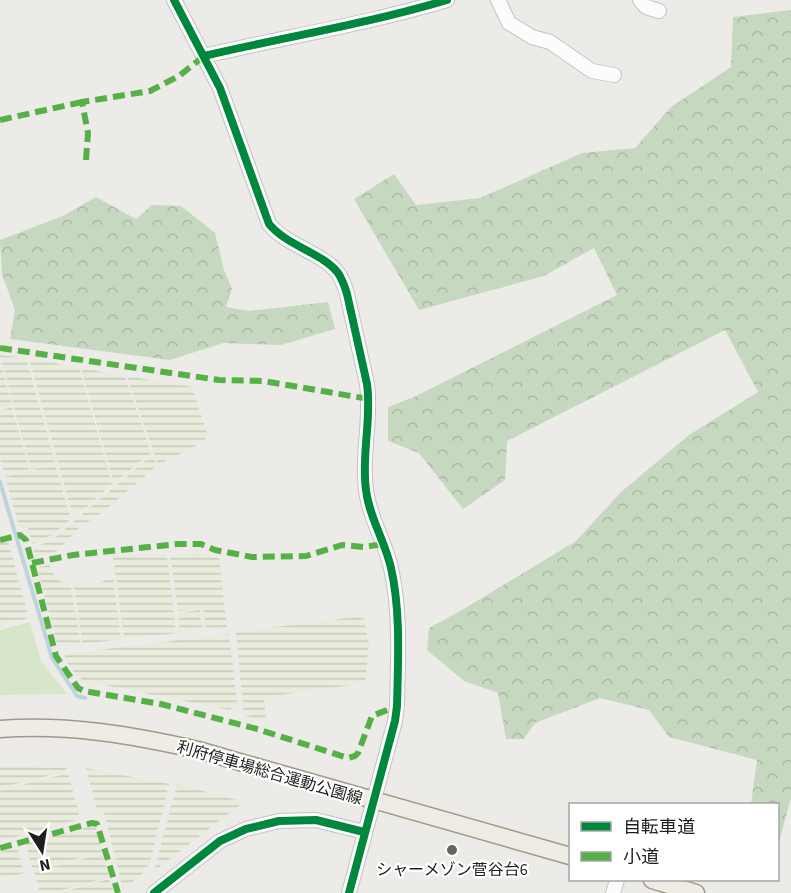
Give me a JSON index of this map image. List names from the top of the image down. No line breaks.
{"streets":{"main road":["利府停車場総合運動公園線"]},"places":["シャーメゾン菅谷台6"],"legend":["自転車道","小道"],"north":"bottom"}
